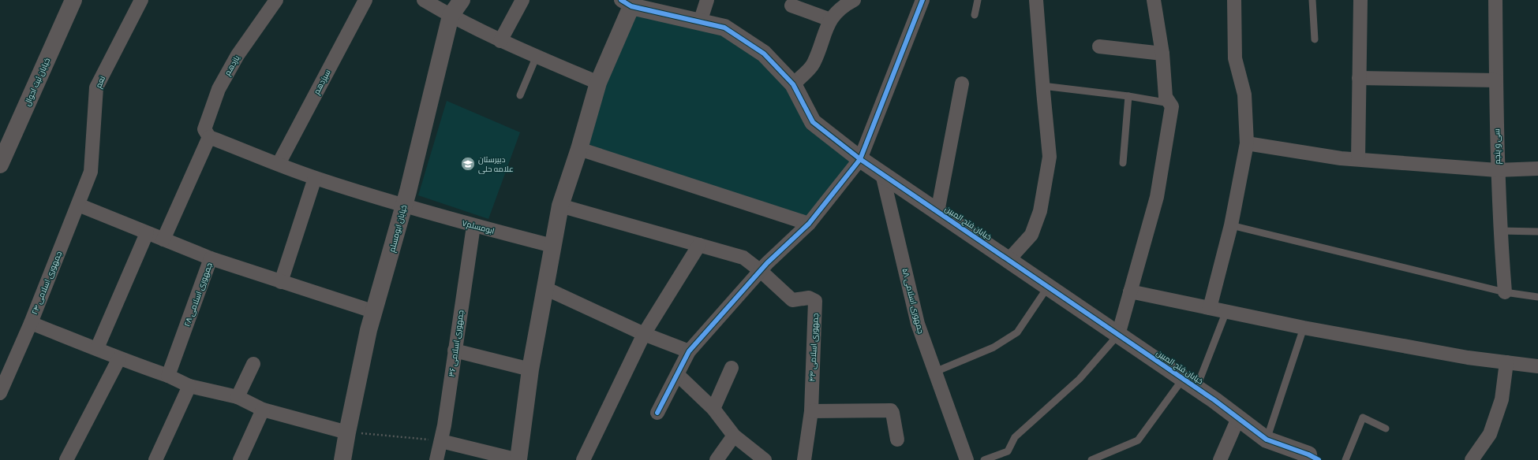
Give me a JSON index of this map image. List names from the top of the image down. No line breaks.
{"streets":{"street":["یازدهم","خیابان ثبت احوال","نعم","سیزدهم","سی و پنجم","خیابان فتح المبین","ابومسلم۷","خیابان ابومسلم","جمهوری اسلامی ۲۴","جمهوری اسلامی ۲۸","جمهوری اسلامی ۵۸","جمهوری اسلامی ۳۶","جمهوری اسلامی ۴۴"]},"crossings":[["یازدهم","ابومسلم۷"],["نعم","جمهوری اسلامی ۲۴"],["سیزدهم","ابومسلم۷"],["خیابان فتح المبین","جمهوری اسلامی ۵۸"],["ابومسلم۷","خیابان ابومسلم"],["ابومسلم۷","جمهوری اسلامی ۳۶"],["خیابان ابومسلم","جمهوری اسلامی ۲۸"]],"places":{"school or university":["دبیرستان علامه حلی"]}}
